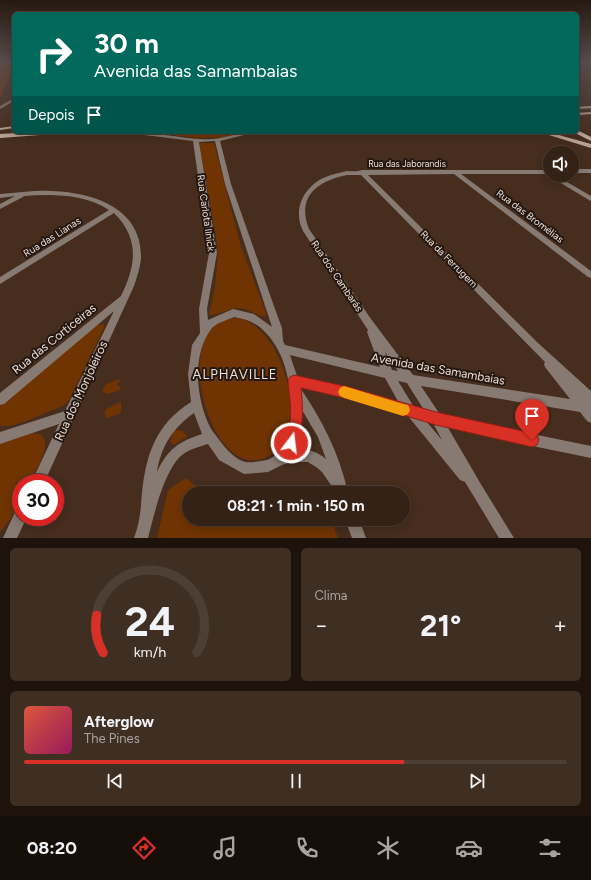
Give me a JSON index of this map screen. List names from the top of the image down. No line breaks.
{"streets":{"street":["Rua das Jaborandis","Rua Carlota Ilnick","Rua das Bromélias","Rua das Lianas","Rua da Ferrugem","Rua dos Cambarás","Rua das Corticeiras","Avenida das Samambaias","Rua dos Monjoleiros"]},"crossings":[["Rua das Jaborandis","Rua das Bromélias"],["Rua das Jaborandis","Rua da Ferrugem"],["Rua das Jaborandis","Rua dos Cambarás"],["Rua Carlota Ilnick","Avenida das Samambaias"],["Rua das Lianas","Rua dos Monjoleiros"],["Rua da Ferrugem","Avenida das Samambaias"],["Rua dos Cambarás","Avenida das Samambaias"],["Rua das Corticeiras","Rua dos Monjoleiros"]],"districts":["ALPHAVILLE"],"page":{"turn":["30 m","Avenida das Samambaias"],"then":"Depois","limit":"30","trip":"08:21 · 1 min · 150 m","tile":"Clima","heat":["−","21°","+"],"song":["Afterglow","The Pines"],"tabs":"08:20","gauge":["24","km/h"]}}
